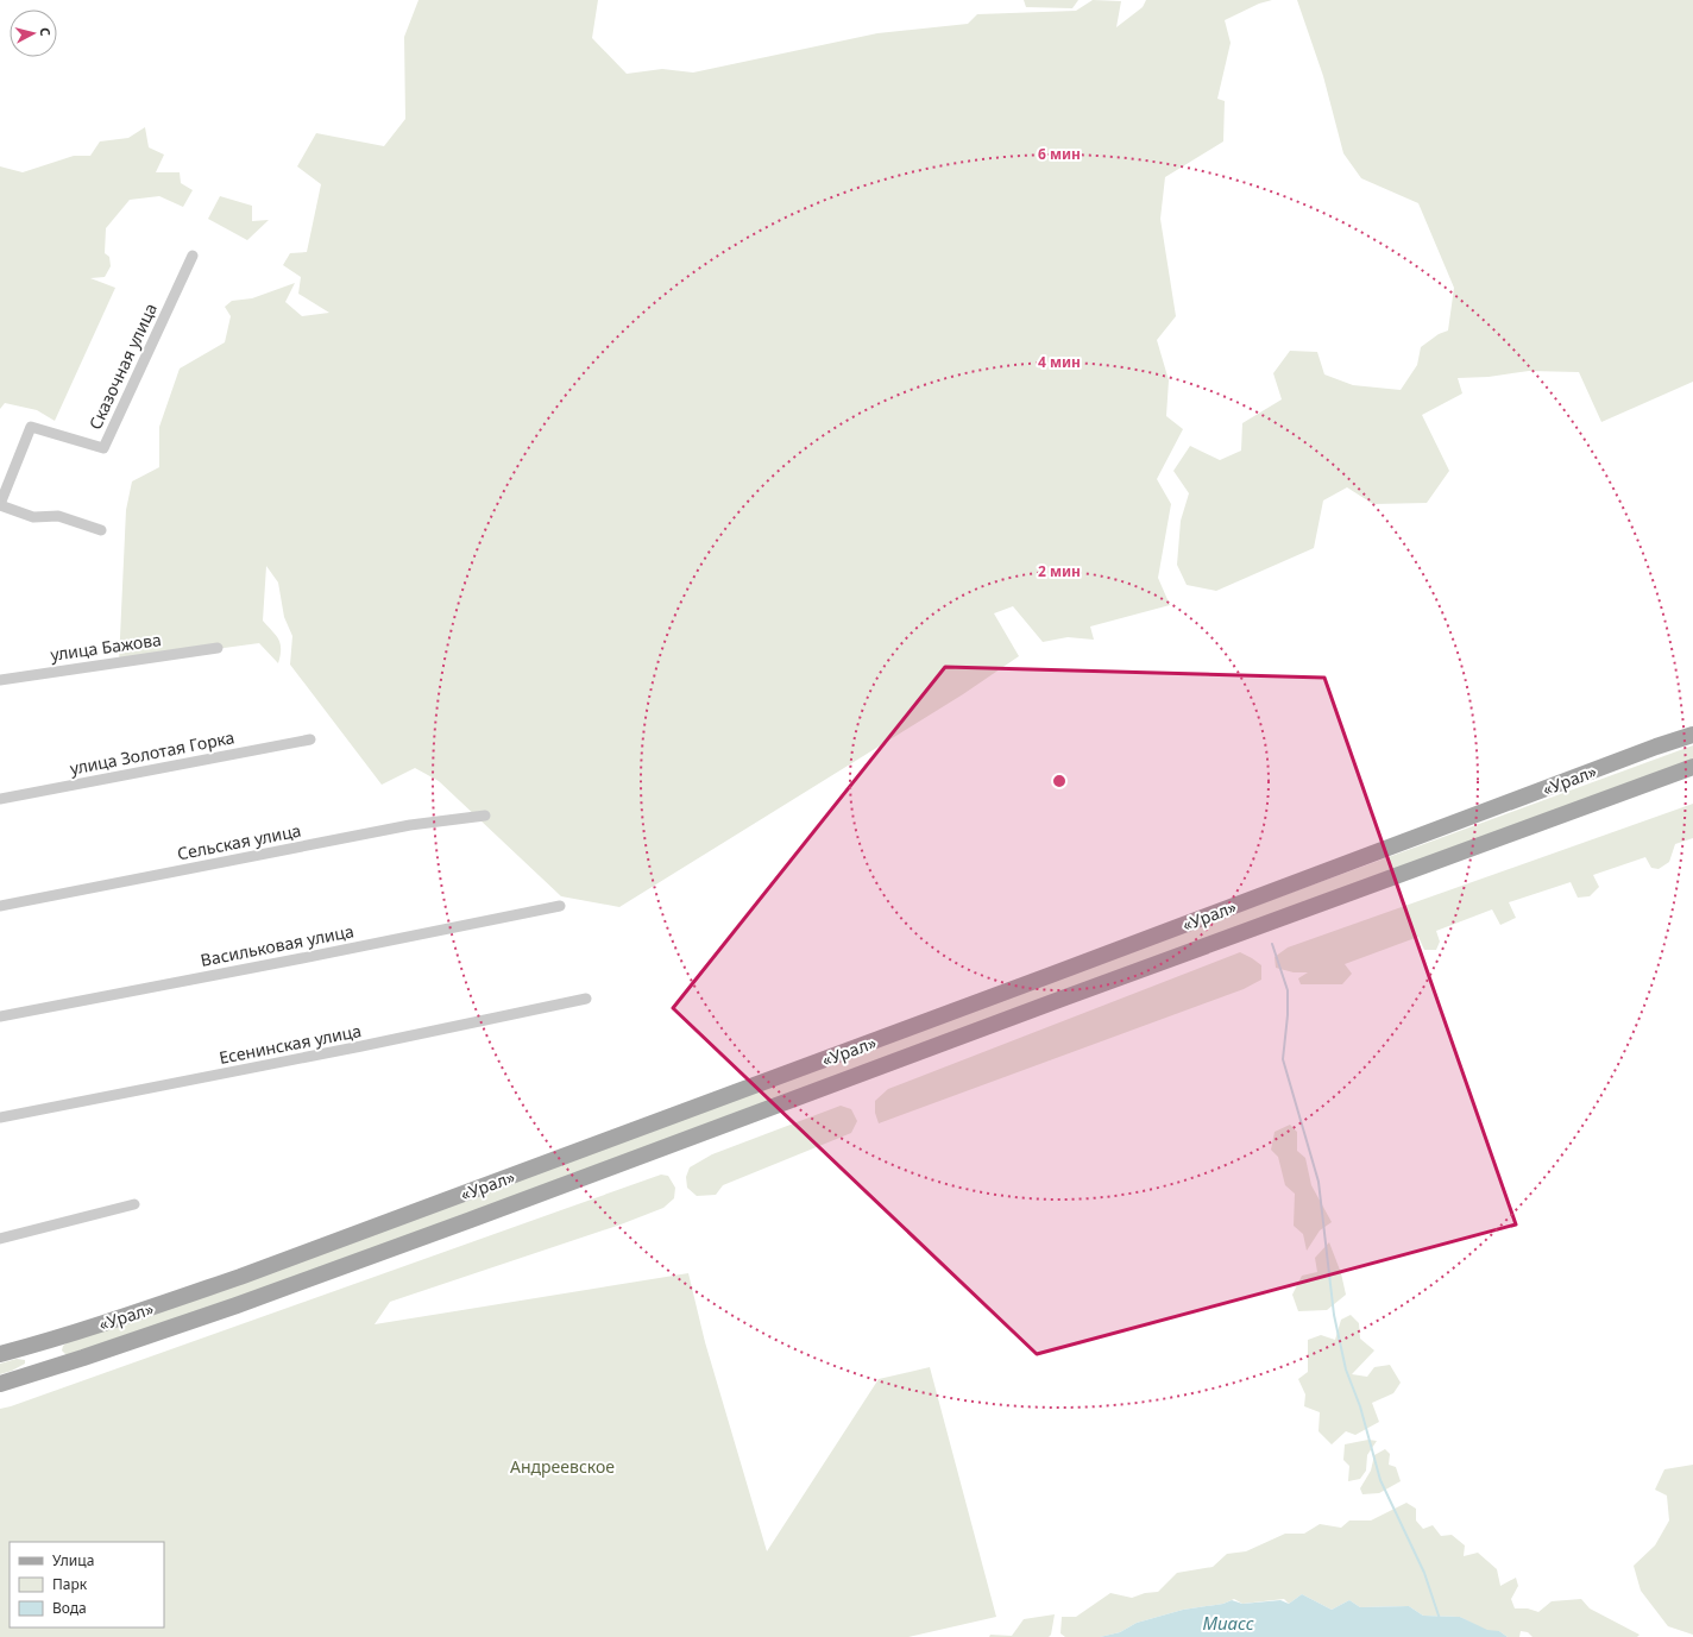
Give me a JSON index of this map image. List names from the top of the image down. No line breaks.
{"streets":{"main road":["«Урал»"],"street":["Сказочная улица","улица Бажова","улица Золотая Горка","Сельская улица","Васильковая улица","Есенинская улица"]},"water":["Миасс"],"parks":["Андреевское"],"legend":["Улица","Парк","Вода"],"north":"right","rings":["6 мин","4 мин","2 мин"]}
